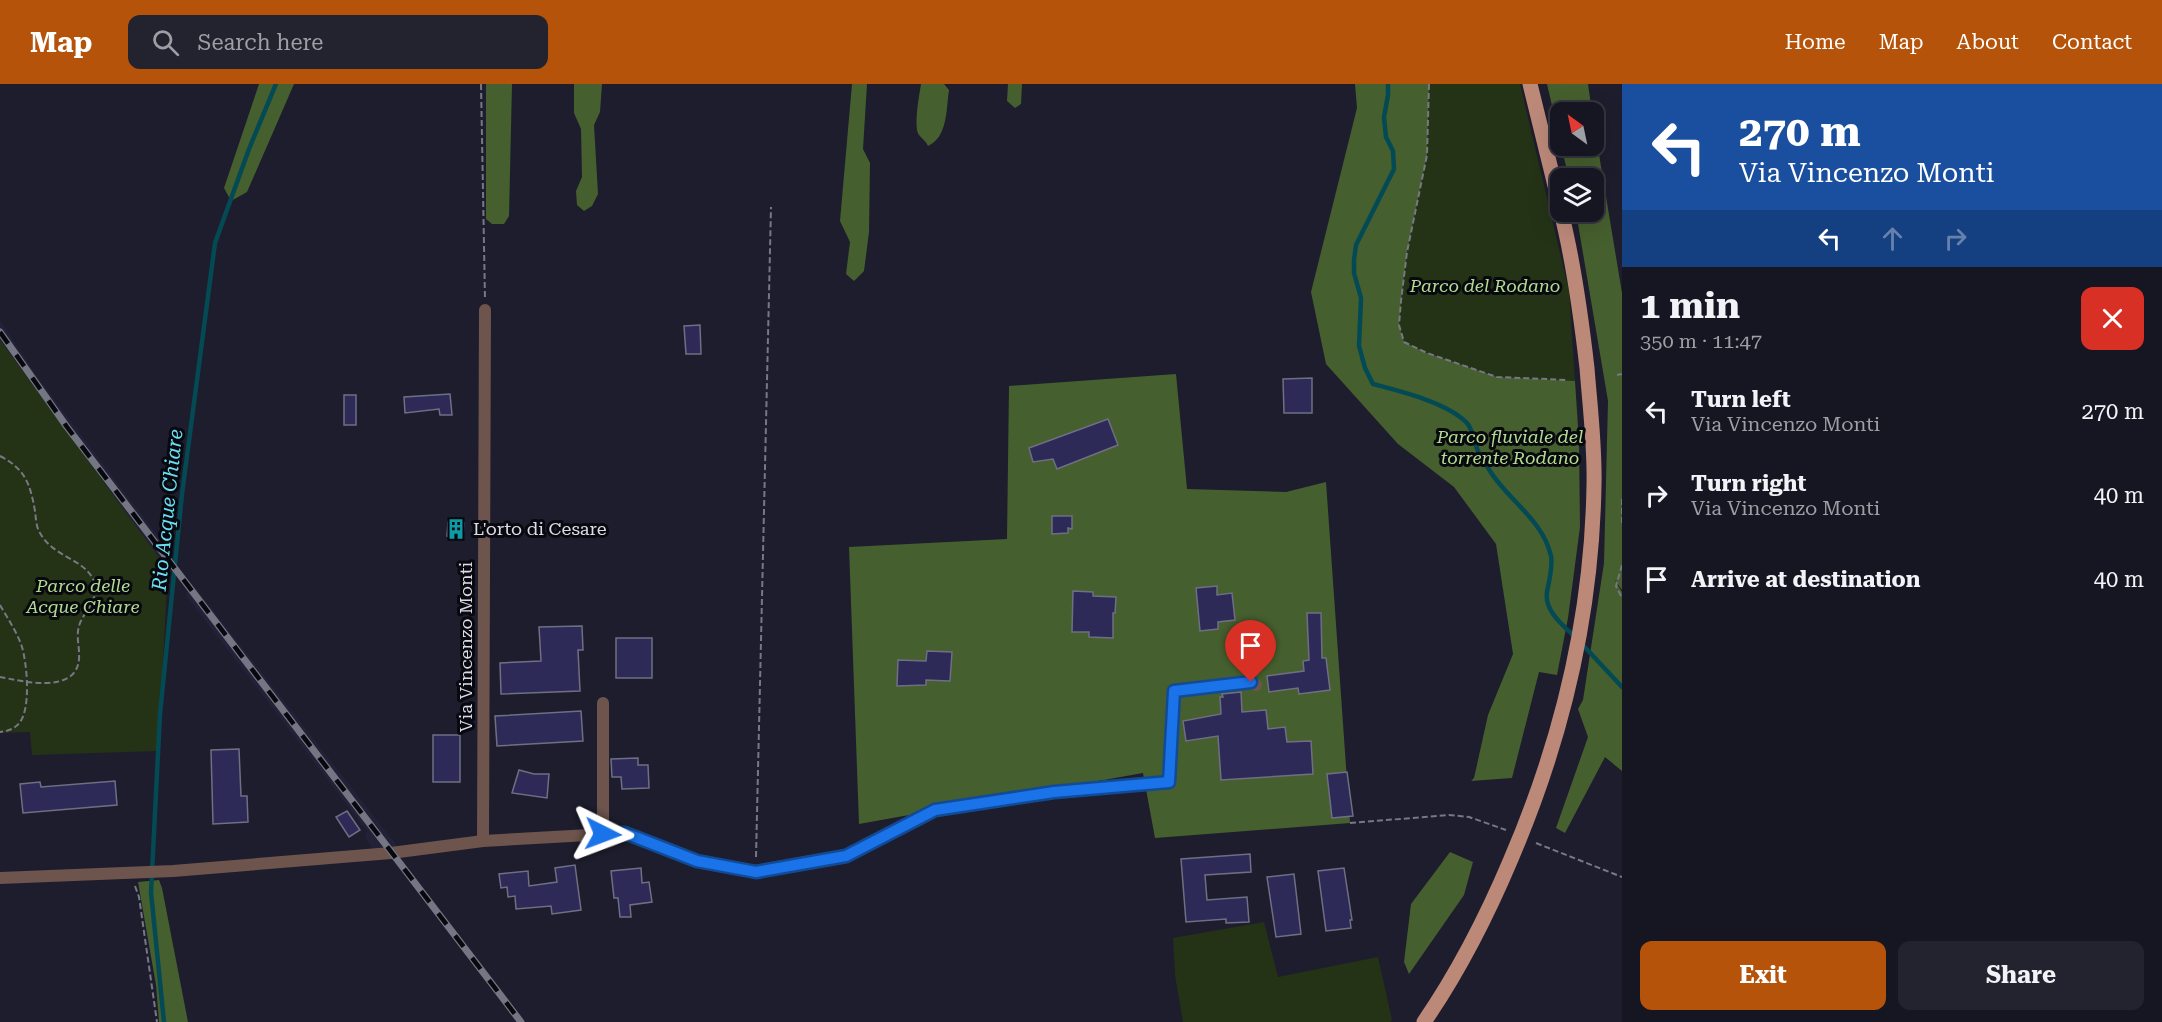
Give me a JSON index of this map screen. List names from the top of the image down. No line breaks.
{"streets":{"street":["Via Vincenzo Monti"]},"water":["Rio Acque Chiare"],"parks":["Parco del Rodano","Parco fluviale del torrente Rodano","Parco delle Acque Chiare"],"places":{"building":["L'orto di Cesare"]},"north":"top left","page":{"header":"Map","search":"Search here","nav":["Home","Map","About","Contact"],"turn":["270 m","Via Vincenzo Monti"],"heading":["1 min","350 m · 11:47"],"list":[{"name":"Turn left","note":"Via Vincenzo Monti","value":"270 m"},{"name":"Turn right","note":"Via Vincenzo Monti","value":"40 m"},{"name":"Arrive at destination","value":"40 m"}],"buttons":["Exit","Share"]}}
